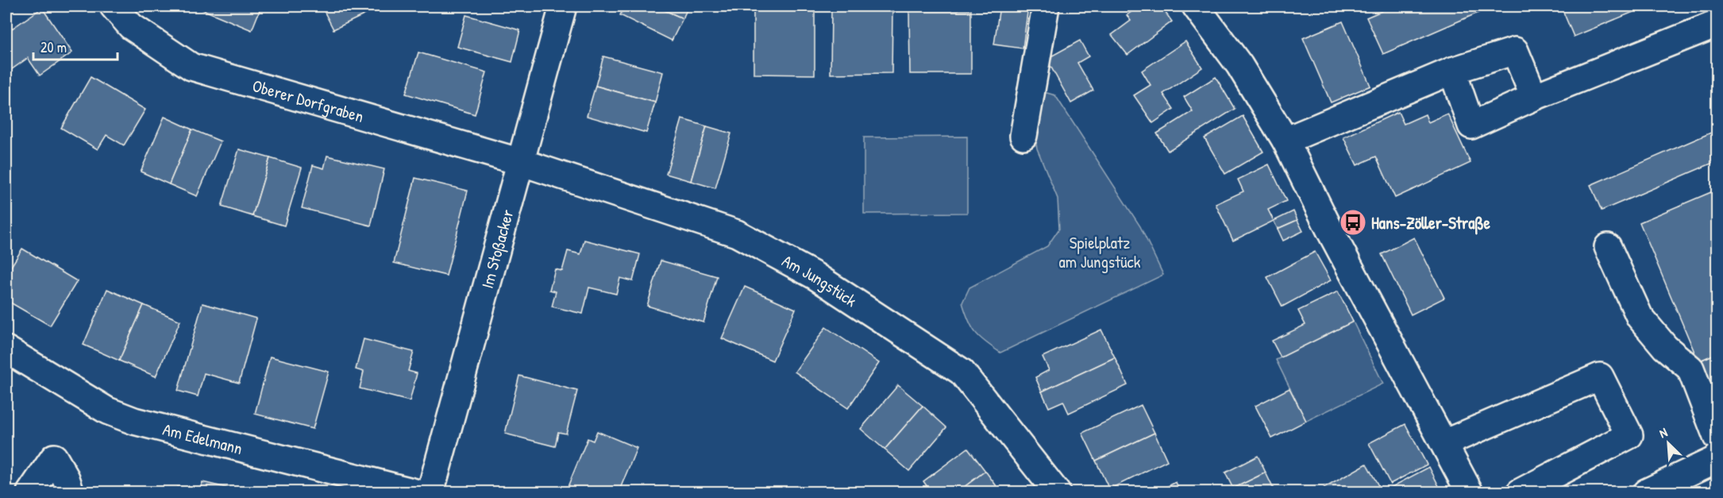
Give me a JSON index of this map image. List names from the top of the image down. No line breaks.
{"streets":{"street":["Oberer Dorfgraben","Im Stoßacker","Am Jungstück","Am Edelmann"]},"crossings":[["Oberer Dorfgraben","Im Stoßacker"],["Oberer Dorfgraben","Am Jungstück"],["Im Stoßacker","Am Jungstück"]],"parks":["Spielplatz am Jungstück"],"places":{"bus stop":["Hans-Zöller-Straße"]},"scale_bar":"20 m","north":"top left"}
